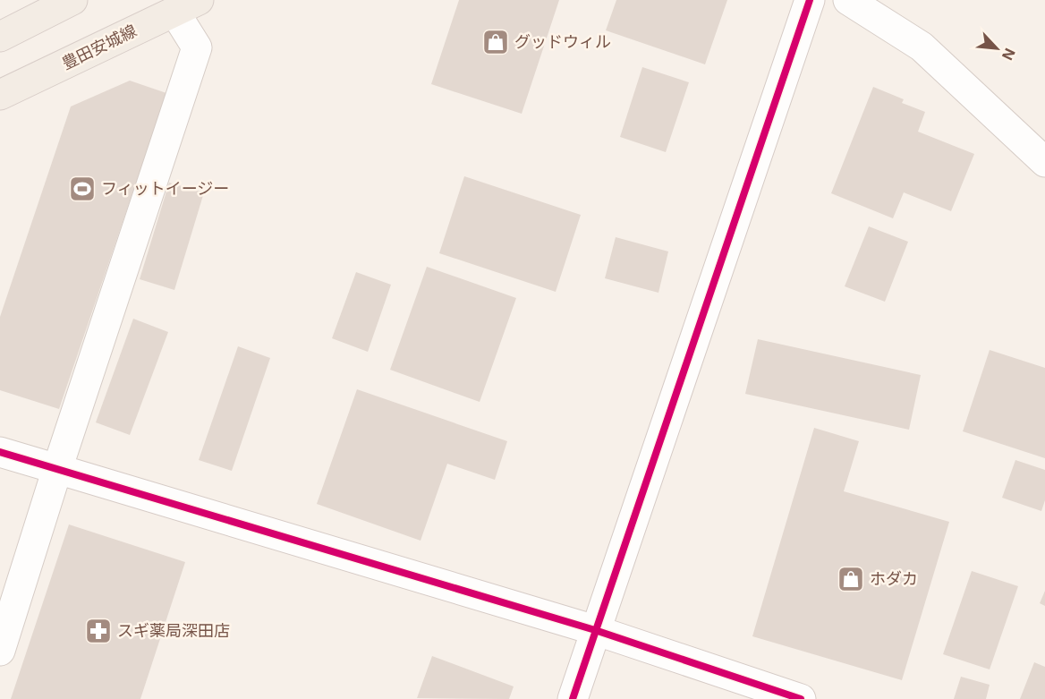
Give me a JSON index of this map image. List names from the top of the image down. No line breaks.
{"streets":{"main road":["豊田安城線"]},"places":{"shop":["グッドウィル","ホダカ"],"sports":["フィットイージー"],"pharmacy":["スギ薬局深田店"]},"north":"bottom right"}
